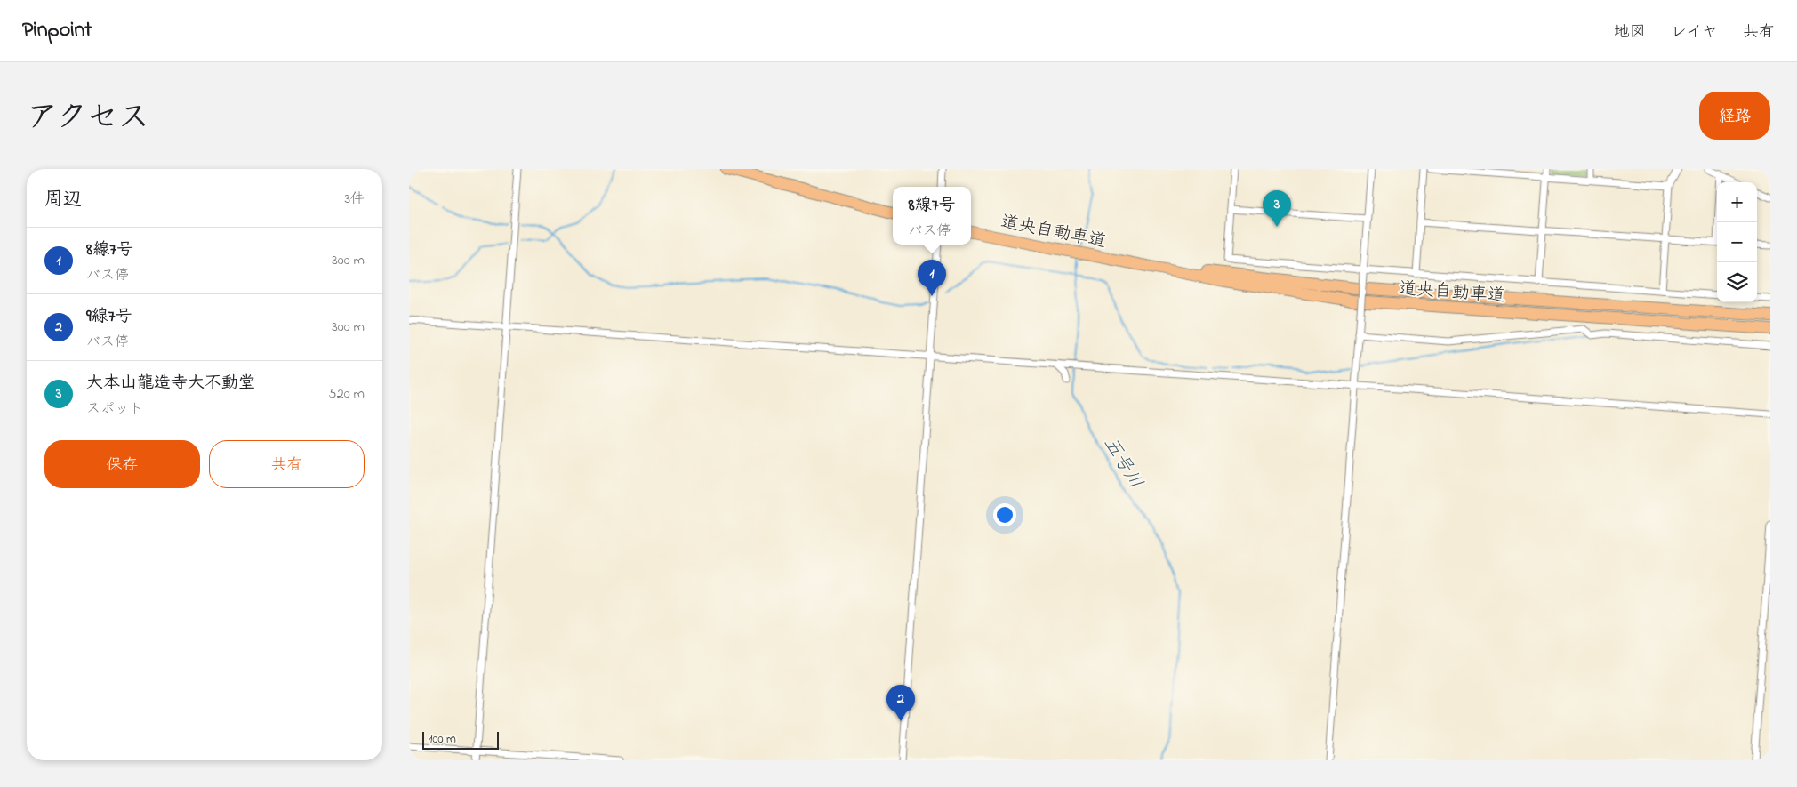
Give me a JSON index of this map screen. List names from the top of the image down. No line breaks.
{"streets":{"highway":["道央自動車道"]},"water":["五号川"],"scale_bar":"100 m","page":{"header":"Pinpoint","nav":["地図","レイヤ","共有"],"title":"アクセス","buttons":["経路",["保存","共有"]],"heading":["周辺","3件"],"map_buttons":["+","−"],"popup":["8線7号","バス停"],"pins":["3","1","2"],"list":[{"mark":"1","name":"8線7号","note":"バス停","value":"300 m"},{"mark":"2","name":"9線7号","note":"バス停","value":"300 m"},{"mark":"3","name":"大本山龍造寺大不動堂","note":"スポット","value":"520 m"}],"scale":"100 m"}}
